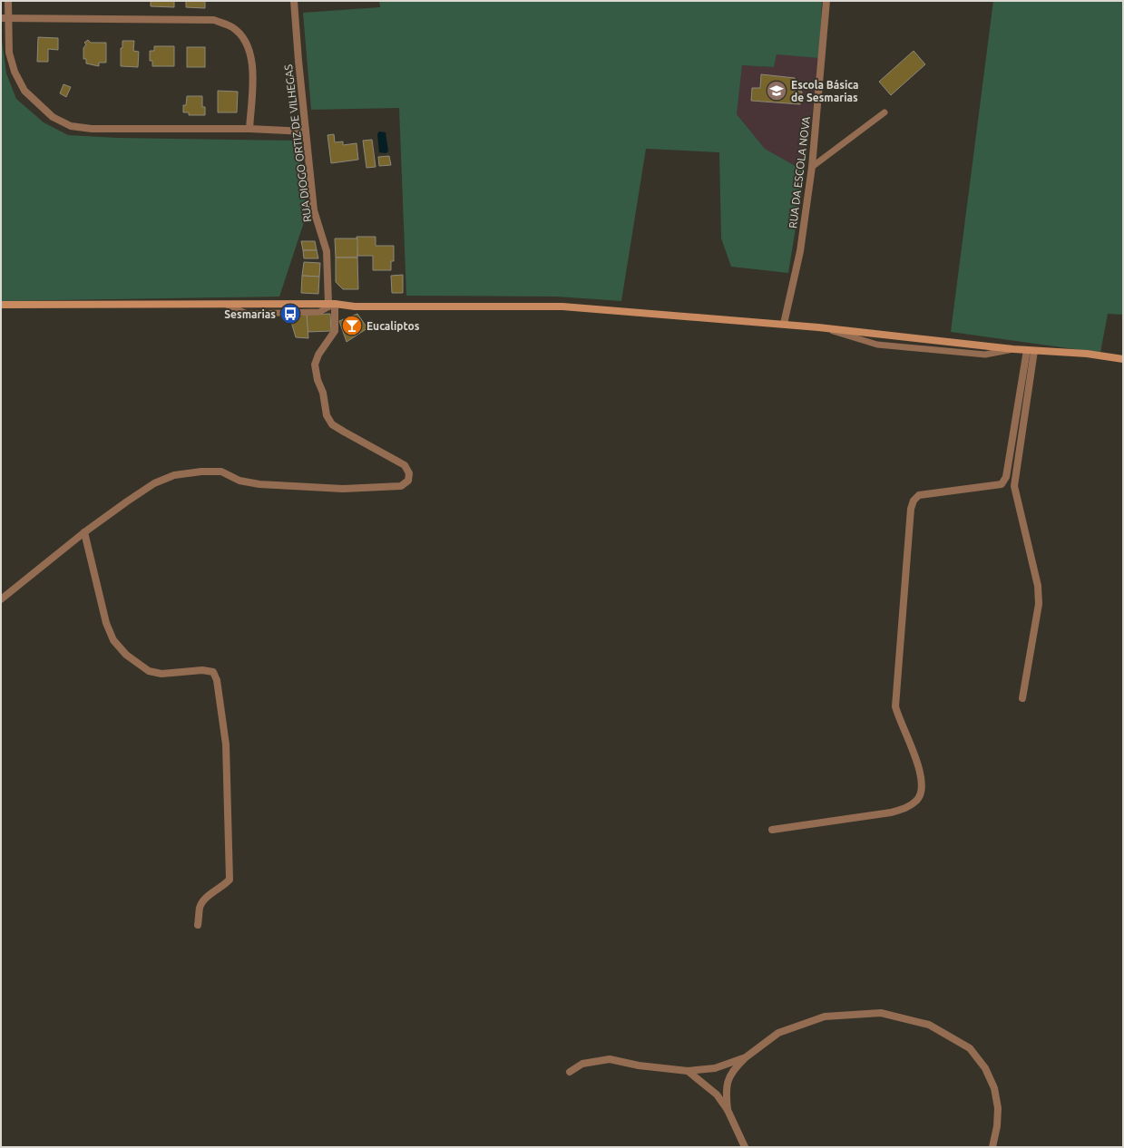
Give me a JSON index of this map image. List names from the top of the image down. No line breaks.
{"streets":{"street":["RUA DIOGO ORTIZ DE VILHEGAS","RUA DA ESCOLA NOVA"]},"places":{"school or university":["Escola Básica de Sesmarias"],"bus stop":["Sesmarias"],"bar":["Eucaliptos"]}}
